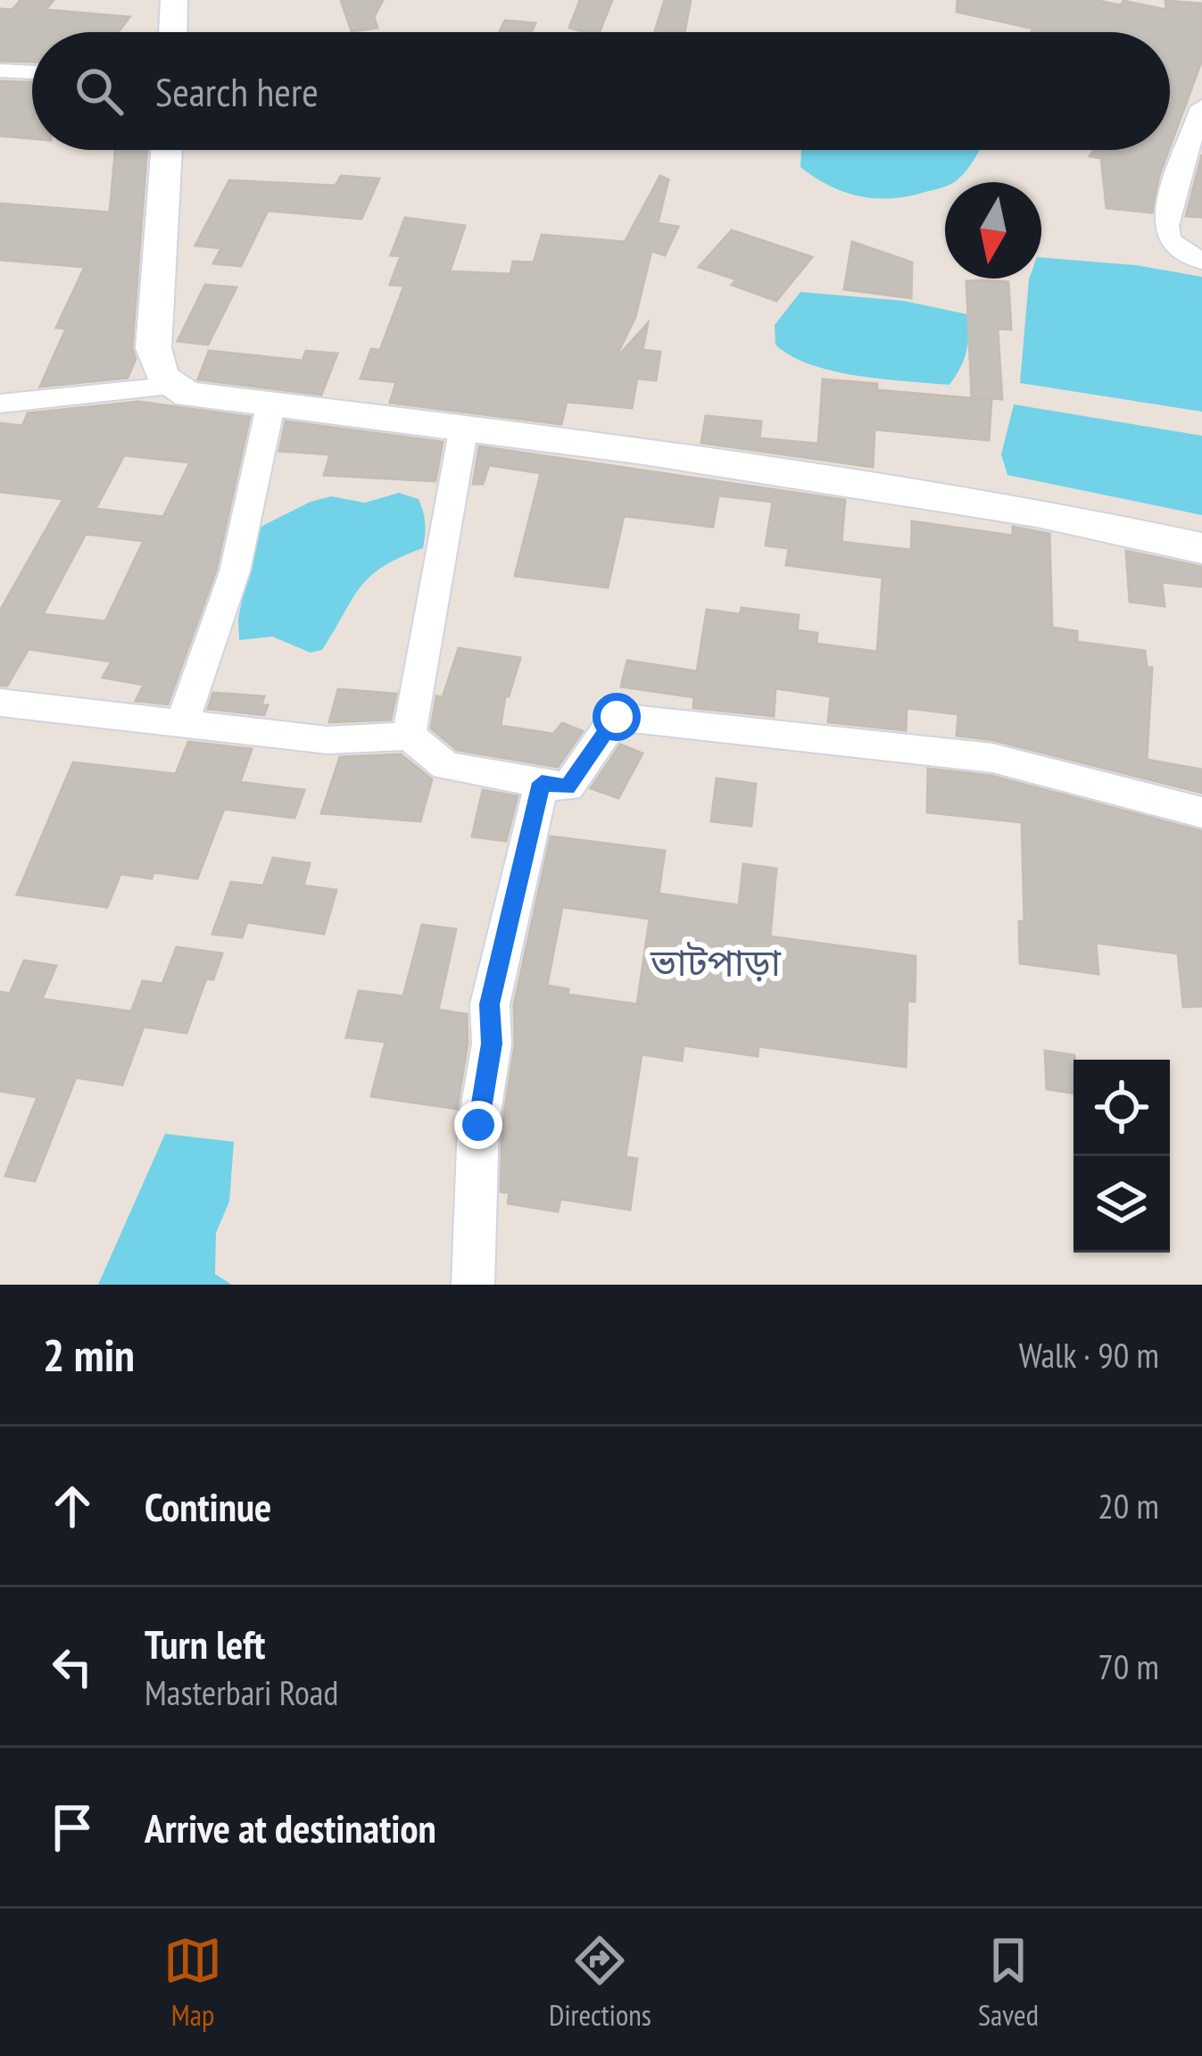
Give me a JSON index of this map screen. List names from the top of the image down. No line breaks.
{"districts":["ভাটপাড়া"],"north":"bottom","page":{"search":"Search here","heading":["2 min","Walk · 90 m"],"list":[["Continue","20 m"],["Turn left","Masterbari Road","70 m"],"Arrive at destination"],"nav":["Map","Directions","Saved"]}}
